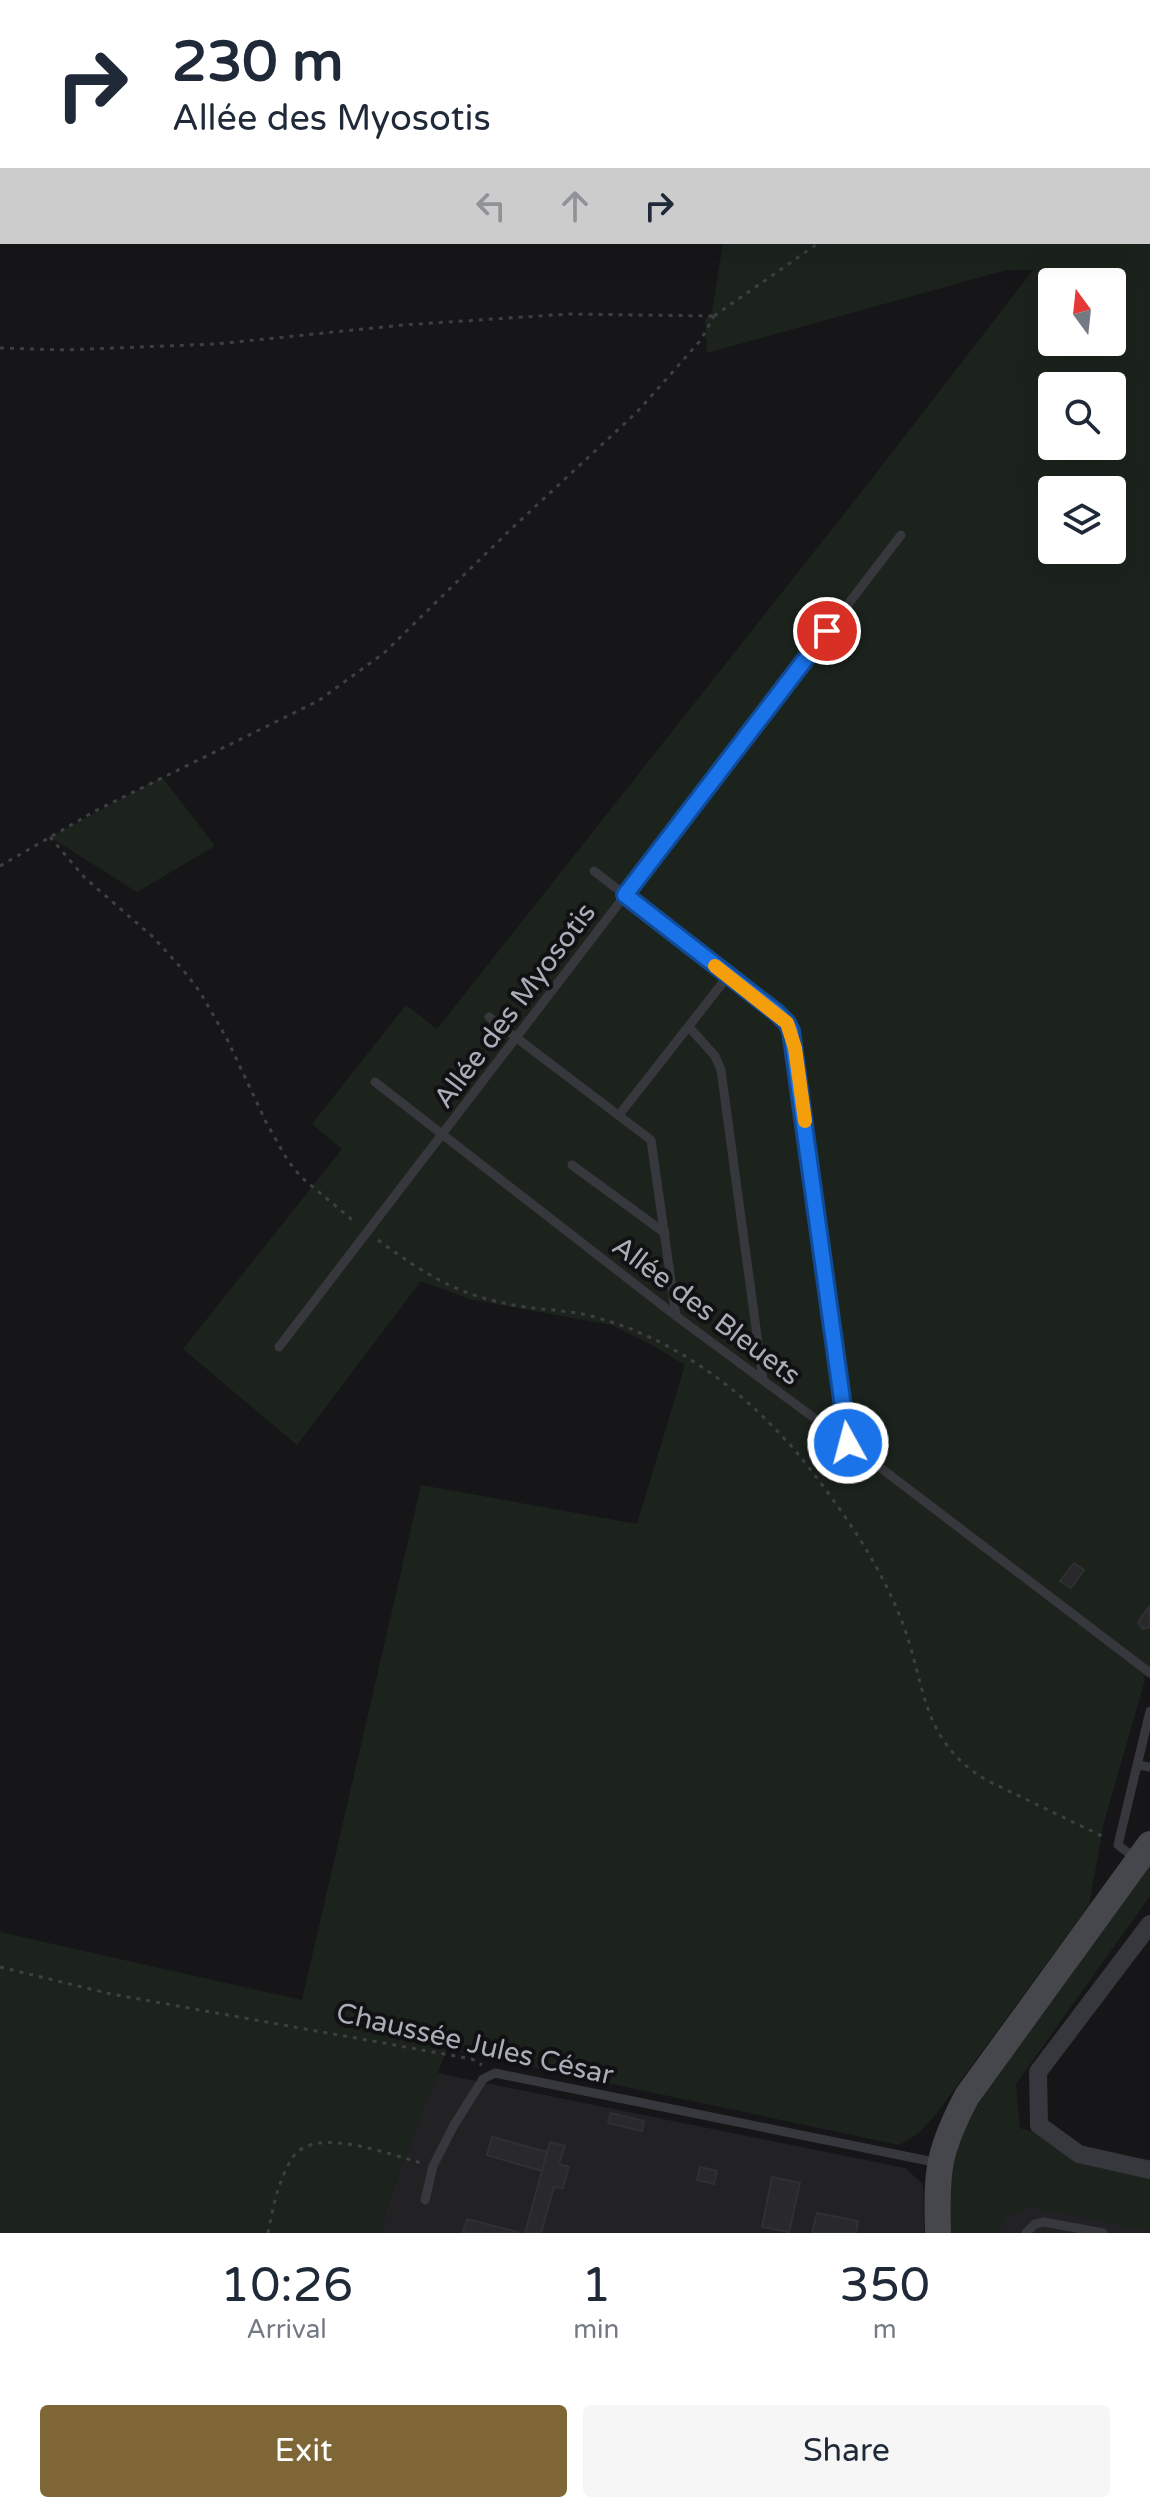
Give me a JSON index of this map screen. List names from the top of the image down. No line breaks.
{"streets":{"lane":["Allée des Myosotis","Allée des Bleuets","Chaussée Jules César"]},"crossings":[["Allée des Myosotis","Allée des Bleuets"]],"north":"top","page":{"turn":["230 m","Allée des Myosotis"],"eta":["10:26","Arrival","1","min","350","m"],"buttons":["Exit","Share"]}}
